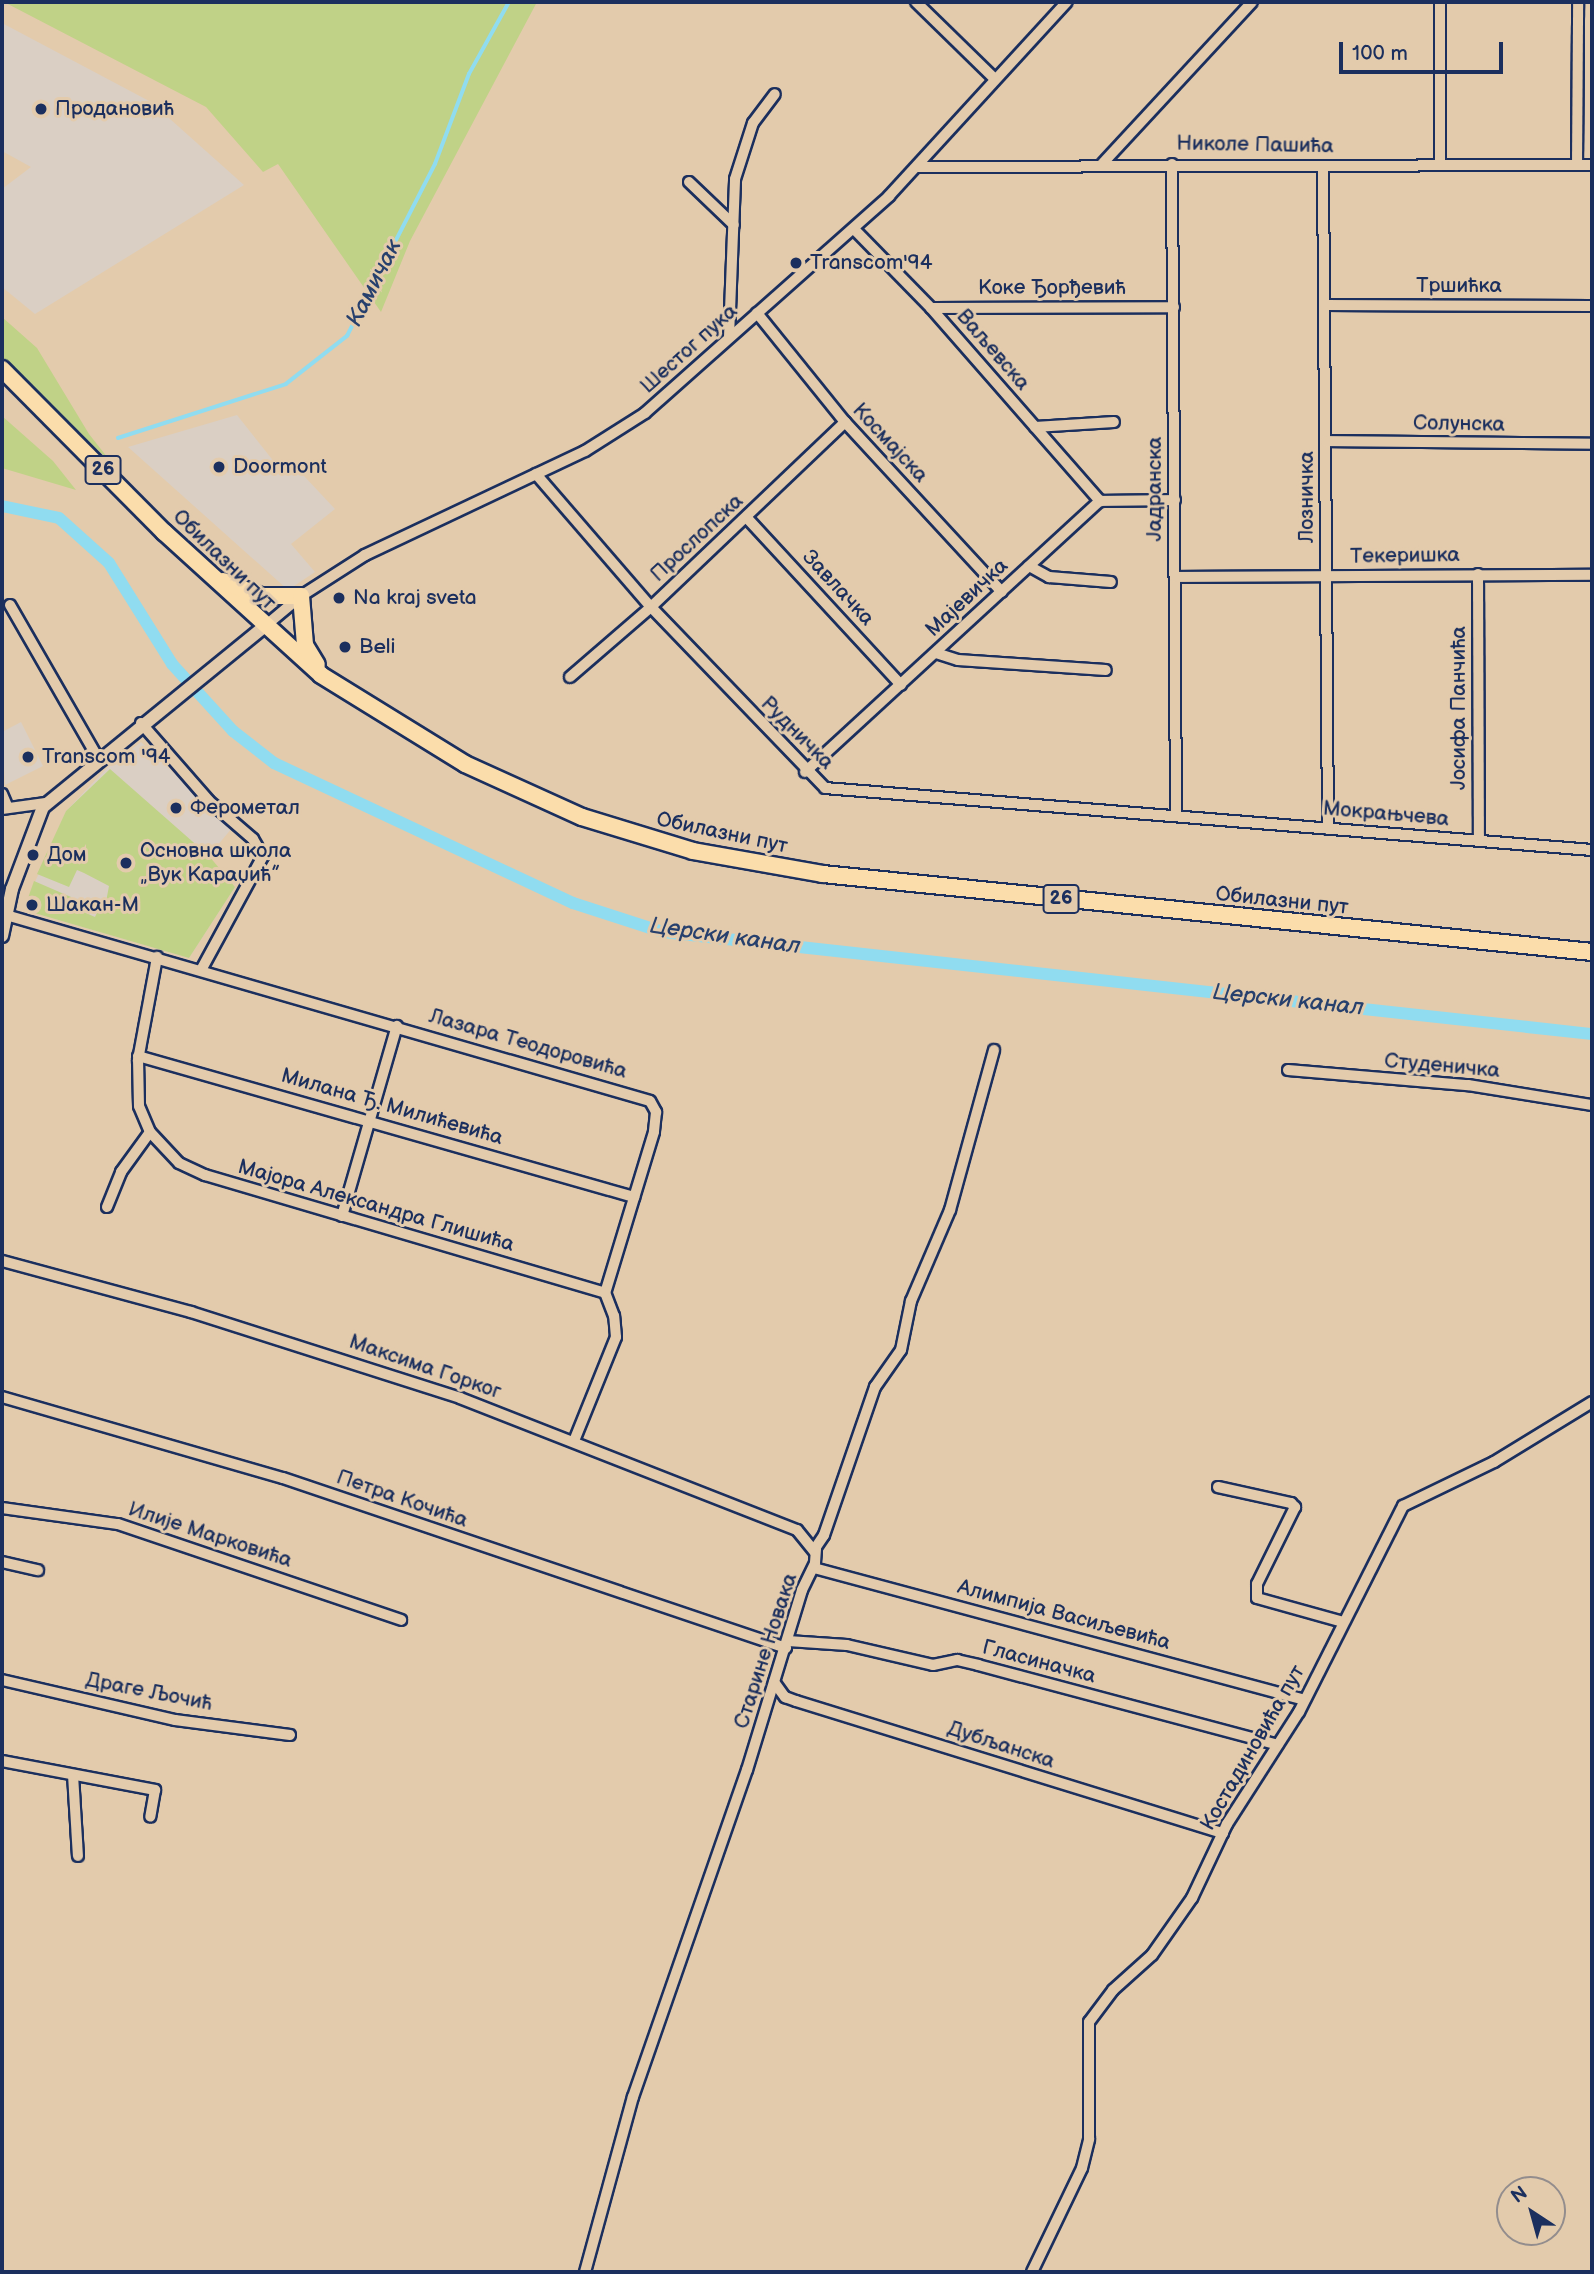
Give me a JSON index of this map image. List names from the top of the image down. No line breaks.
{"streets":{"main road":["26","Обилазни пут"],"street":["Николе Пашића","Тршићка","Коке Ђорђевић","Шестог пука","Ваљевска","Солунска","Космајска","Јадранска","Лозничка","Прослопска","Текеришка","Завлачка","Мајевичка","Јосифа Панчића","Рудничка","Мокрањчева","Лазара Теодоровића","Студеничка","Милана Ђ. Милићевића","Мајора Александра Глишића","Максима Горког","Петра Кочића","Илије Марковића","Алимпија Васиљевића","Старине Новака","Гласиначка","Драге Љочић","Дубљанска","Костадиновића пут"]},"crossings":[["Николе Пашића","Шестог пука"],["Николе Пашића","Јадранска"],["Николе Пашића","Лозничка"],["Тршићка","Лозничка"],["Коке Ђорђевић","Ваљевска"],["Коке Ђорђевић","Јадранска"],["Шестог пука","Ваљевска"],["Шестог пука","Космајска"],["Шестог пука","Обилазни пут"],["Шестог пука","Рудничка"],["Ваљевска","Мајевичка"],["Солунска","Лозничка"],["Космајска","Прослопска"],["Космајска","Мајевичка"],["Јадранска","Текеришка"],["Јадранска","Рудничка"],["Јадранска","Мокрањчева"],["Лозничка","Текеришка"],["Лозничка","Мокрањчева"],["Прослопска","Завлачка"],["Прослопска","Рудничка"],["Текеришка","Јосифа Панчића"],["Завлачка","Мајевичка"],["Мајевичка","Рудничка"],["Јосифа Панчића","Мокрањчева"],["Рудничка","Мокрањчева"],["Лазара Теодоровића","Милана Ђ. Милићевића"],["Лазара Теодоровића","Мајора Александра Глишића"],["Максима Горког","Старине Новака"],["Петра Кочића","Старине Новака"],["Петра Кочића","Гласиначка"],["Алимпија Васиљевића","Старине Новака"],["Алимпија Васиљевића","Костадиновића пут"],["Старине Новака","Гласиначка"],["Старине Новака","Дубљанска"],["Гласиначка","Костадиновића пут"],["Дубљанска","Костадиновића пут"]],"water":["Камичак","Церски канал"],"places":["Продановић","Transcom'94","Doormont","Na kraj sveta","Beli","Transcom '94","Ферометал","Дом","Основна школа „Вук Караџић”","Шакан-М"],"scale_bar":"100 m","north":"top left"}
